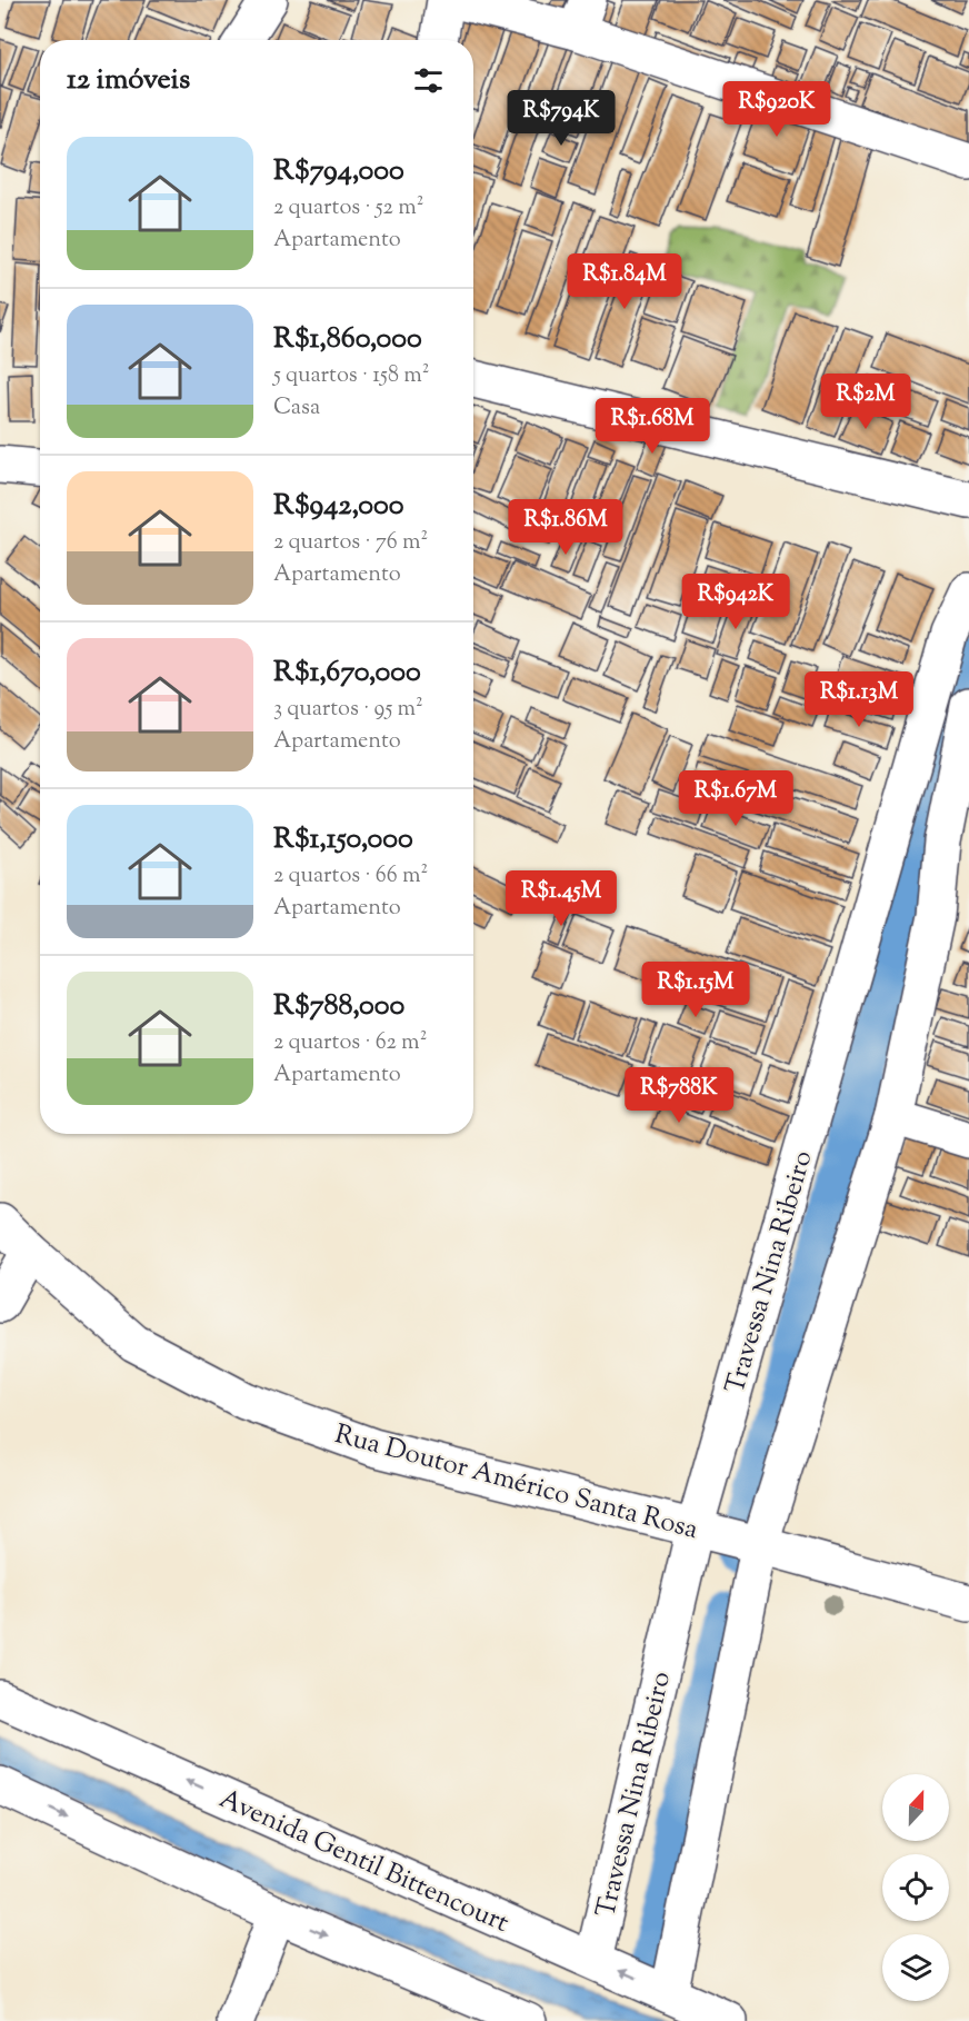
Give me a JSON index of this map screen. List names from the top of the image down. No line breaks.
{"streets":{"street":["Travessa Nina Ribeiro","Rua Doutor Américo Santa Rosa","Avenida Gentil Bittencourt"]},"crossings":[["Travessa Nina Ribeiro","Rua Doutor Américo Santa Rosa"],["Travessa Nina Ribeiro","Avenida Gentil Bittencourt"]],"north":"top","page":{"heading":"12 imóveis","price":["R$920K","R$794K","R$1.84M","R$2M","R$1.68M","R$1.86M","R$942K","R$1.13M","R$1.67M","R$1.45M","R$1.15M","R$788K"],"list":[{"name":"R$794,000","note":"2 quartos · 52 m² · Apartamento"},{"name":"R$1,860,000","note":"5 quartos · 158 m² · Casa"},{"name":"R$942,000","note":"2 quartos · 76 m² · Apartamento"},{"name":"R$1,670,000","note":"3 quartos · 95 m² · Apartamento"},{"name":"R$1,150,000","note":"2 quartos · 66 m² · Apartamento"},{"name":"R$788,000","note":"2 quartos · 62 m² · Apartamento"}]}}
